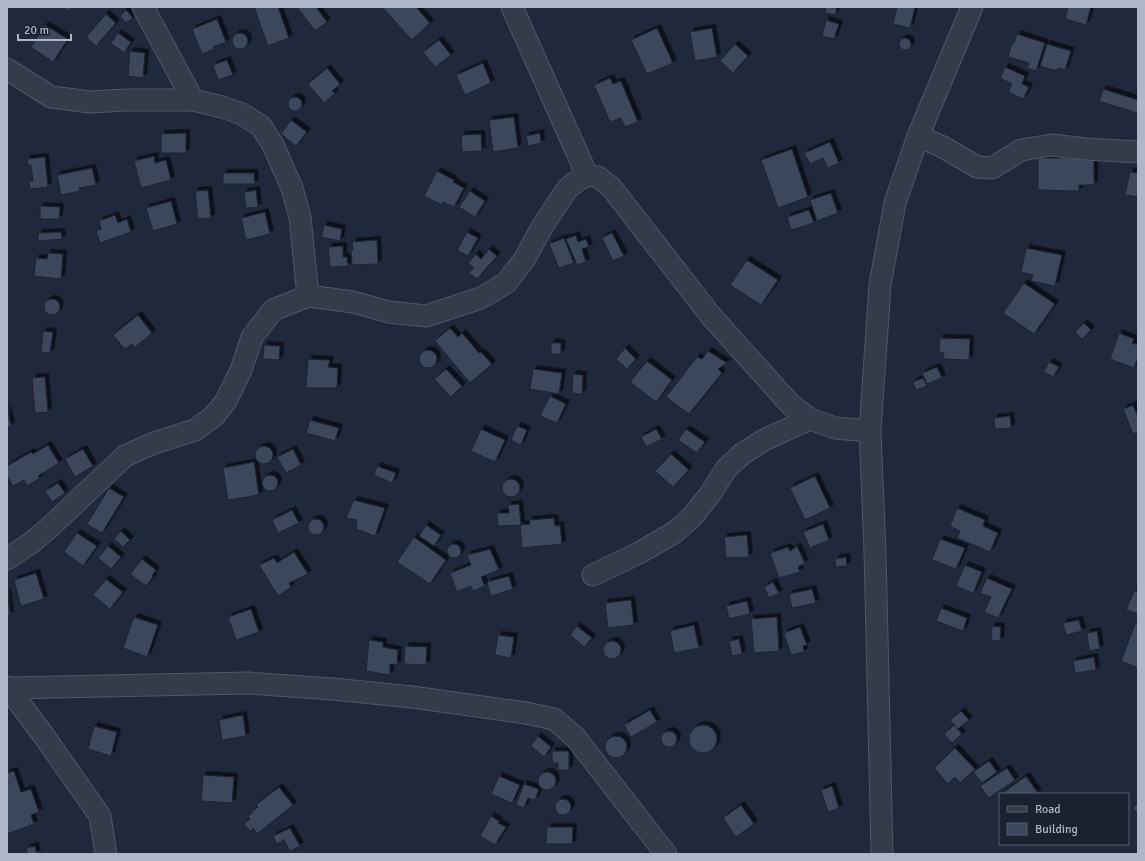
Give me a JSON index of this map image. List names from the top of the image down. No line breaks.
{"legend":["Road","Building"],"scale_bar":"20 m"}
